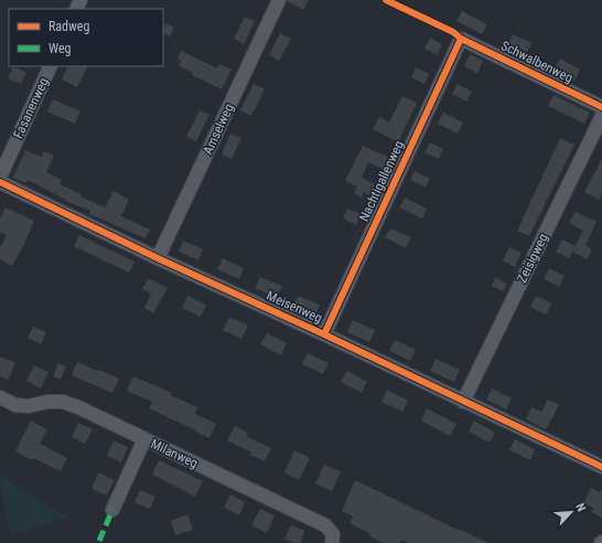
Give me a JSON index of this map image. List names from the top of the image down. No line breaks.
{"streets":{"street":["Schwalbenweg","Fasanenweg","Amselweg","Nachtigallenweg","Zeisigweg","Meisenweg","Milanweg"]},"crossings":[["Schwalbenweg","Nachtigallenweg"],["Amselweg","Meisenweg"],["Nachtigallenweg","Meisenweg"],["Zeisigweg","Meisenweg"]],"legend":["Radweg","Weg"],"north":"top right"}
